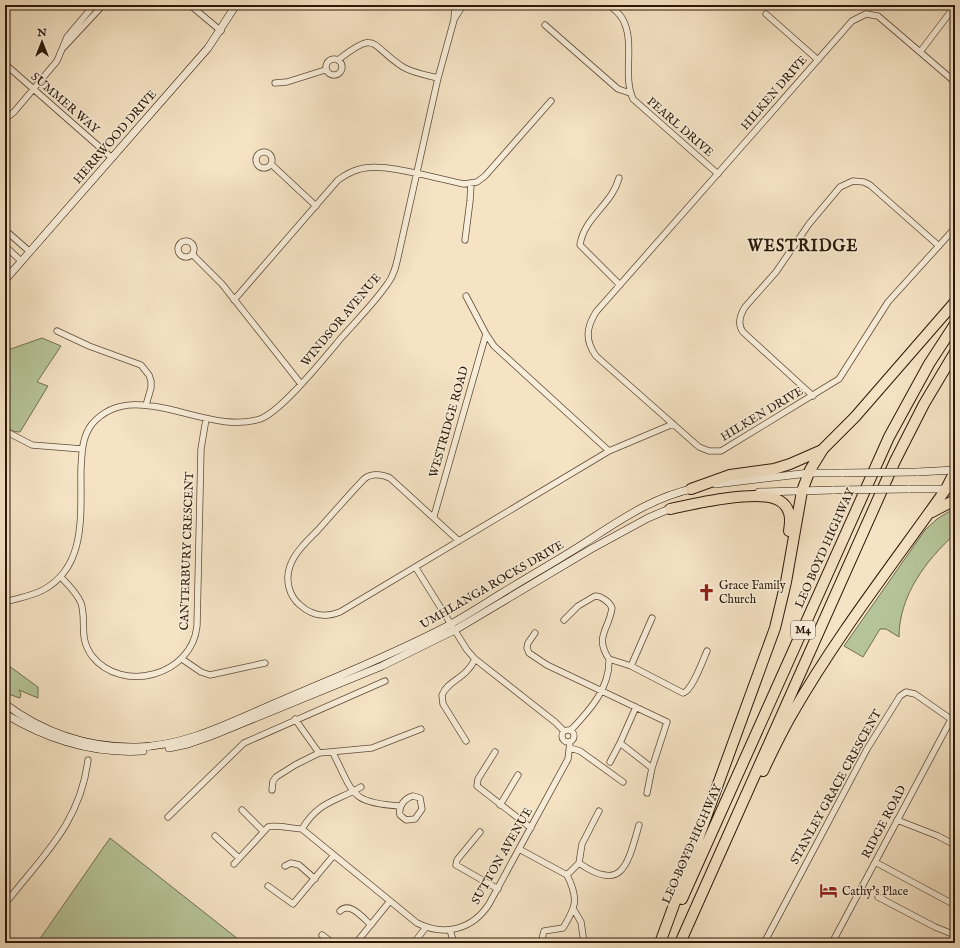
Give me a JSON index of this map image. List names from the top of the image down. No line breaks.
{"streets":{"highway":["LEO BOYD HIGHWAY","M4"],"main road":["HERRWOOD DRIVE","UMHLANGA ROCKS DRIVE"],"street":["HILKEN DRIVE","SUMMER WAY","PEARL DRIVE","WINDSOR AVENUE","WESTRIDGE ROAD","CANTERBURY CRESCENT","STANLEY GRACE CRESCENT","RIDGE ROAD","SUTTON AVENUE"]},"crossings":[["HILKEN DRIVE","PEARL DRIVE"],["SUMMER WAY","HERRWOOD DRIVE"],["WINDSOR AVENUE","CANTERBURY CRESCENT"],["STANLEY GRACE CRESCENT","RIDGE ROAD"]],"districts":["WESTRIDGE"],"places":{"church":["Grace Family Church"],"hotel":["Cathy's Place"]},"north":"top"}
